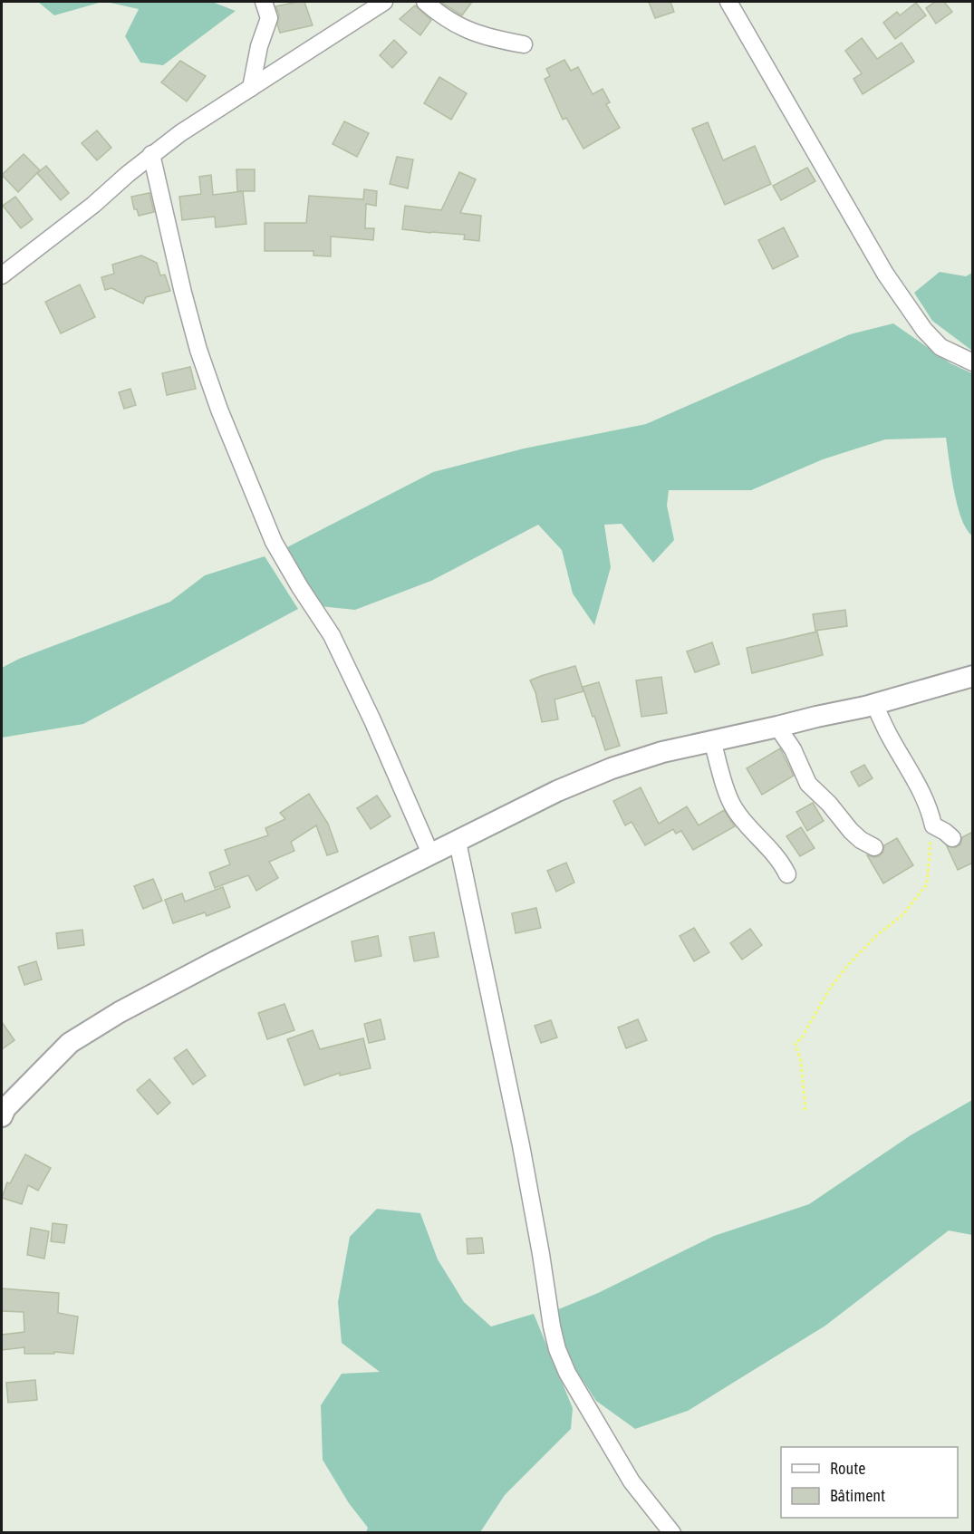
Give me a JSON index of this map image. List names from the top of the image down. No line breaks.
{"legend":["Route","Bâtiment"]}
